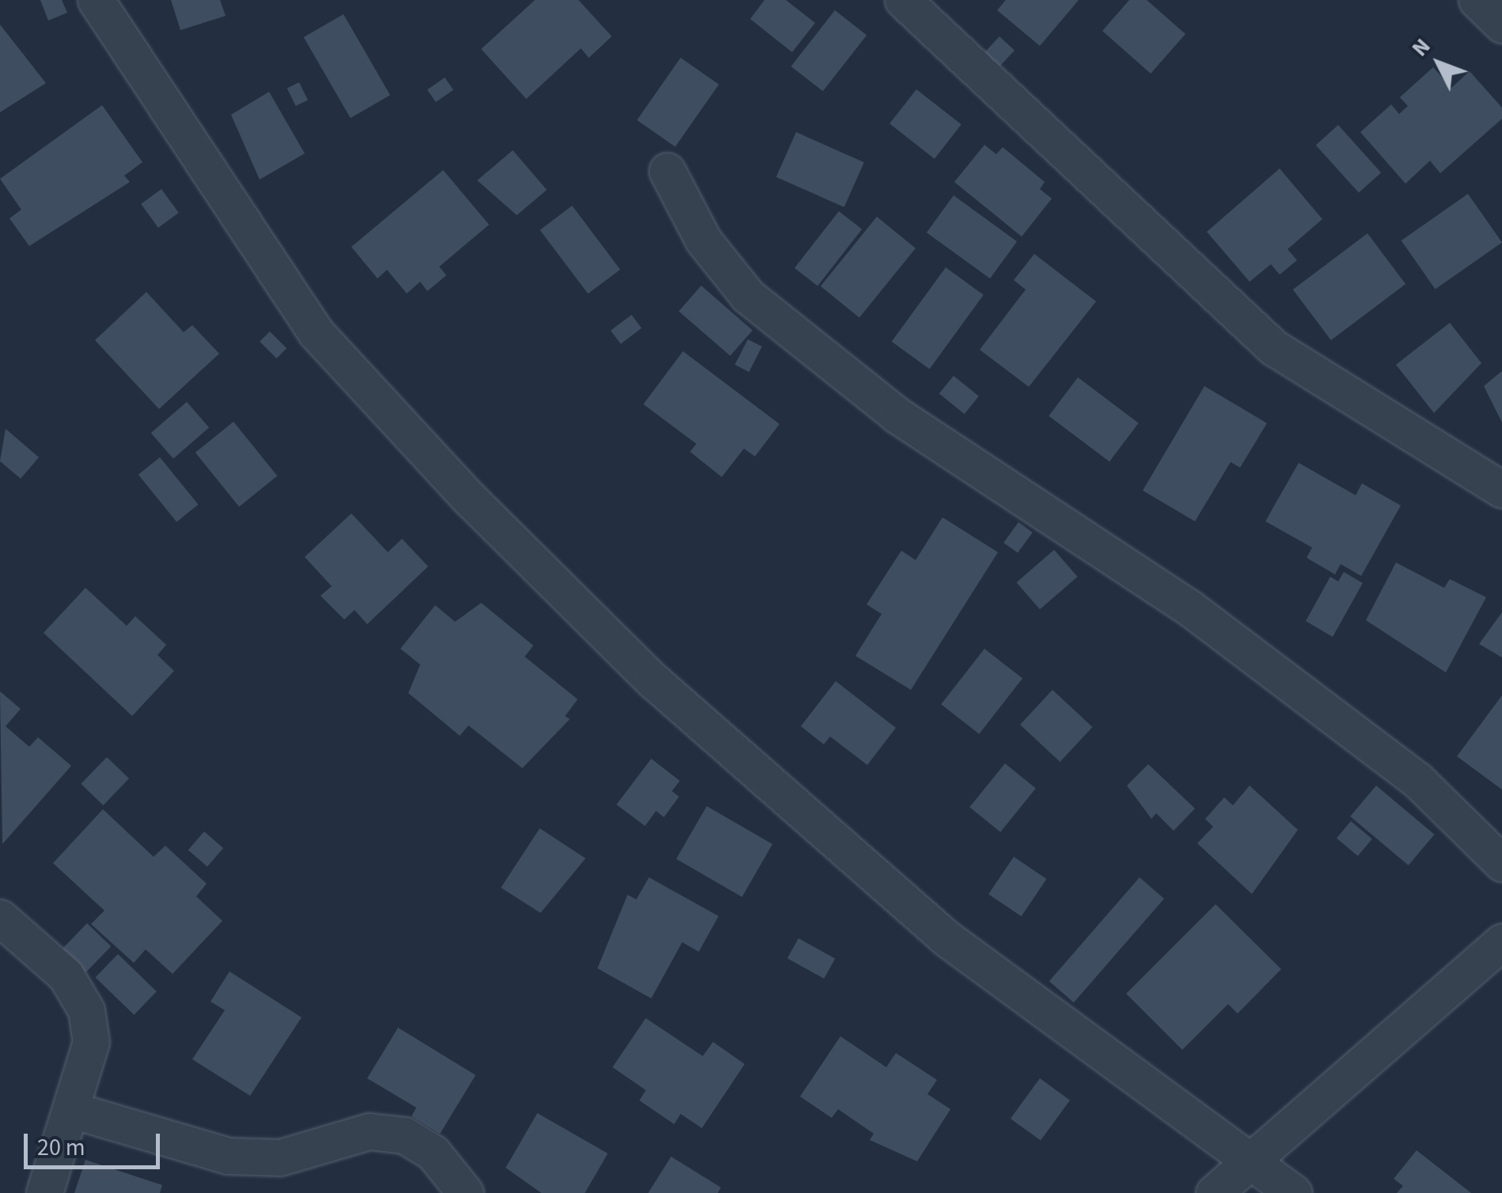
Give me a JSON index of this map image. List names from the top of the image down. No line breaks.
{"scale_bar":"20 m","north":"top left"}
